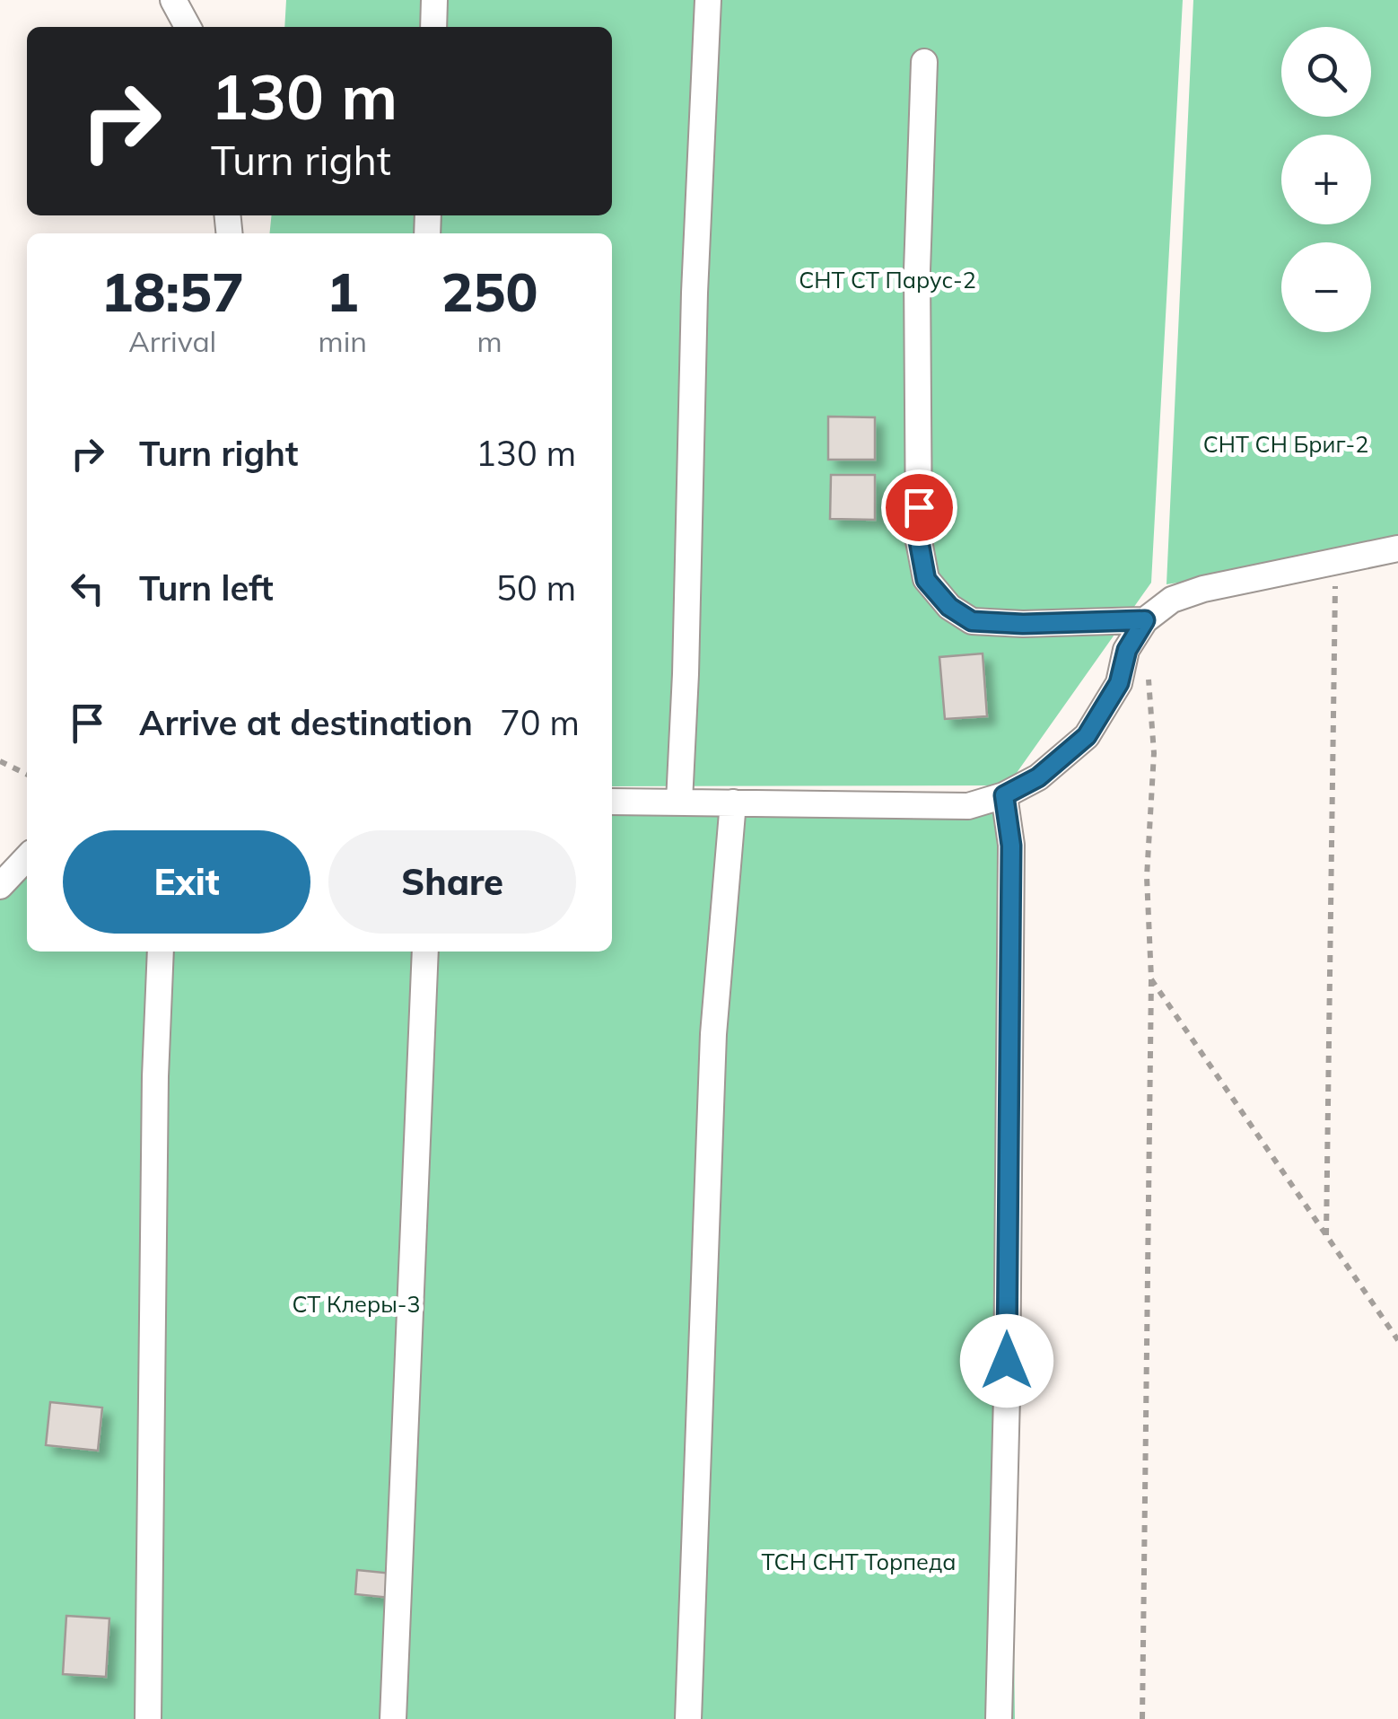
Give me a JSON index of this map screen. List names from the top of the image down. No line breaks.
{"parks":["СНТ СТ Парус-2","СНТ СН Бриг-2","СТ Клеры-3","ТСН СНТ Торпеда"],"page":{"map_buttons":["+","−"],"turn":["130 m","Turn right"],"eta":["18:57","Arrival","1","min","250","m"],"list":[{"name":"Turn right","value":"130 m"},{"name":"Turn left","value":"50 m"},{"name":"Arrive at destination","value":"70 m"}],"buttons":["Exit","Share"]}}
